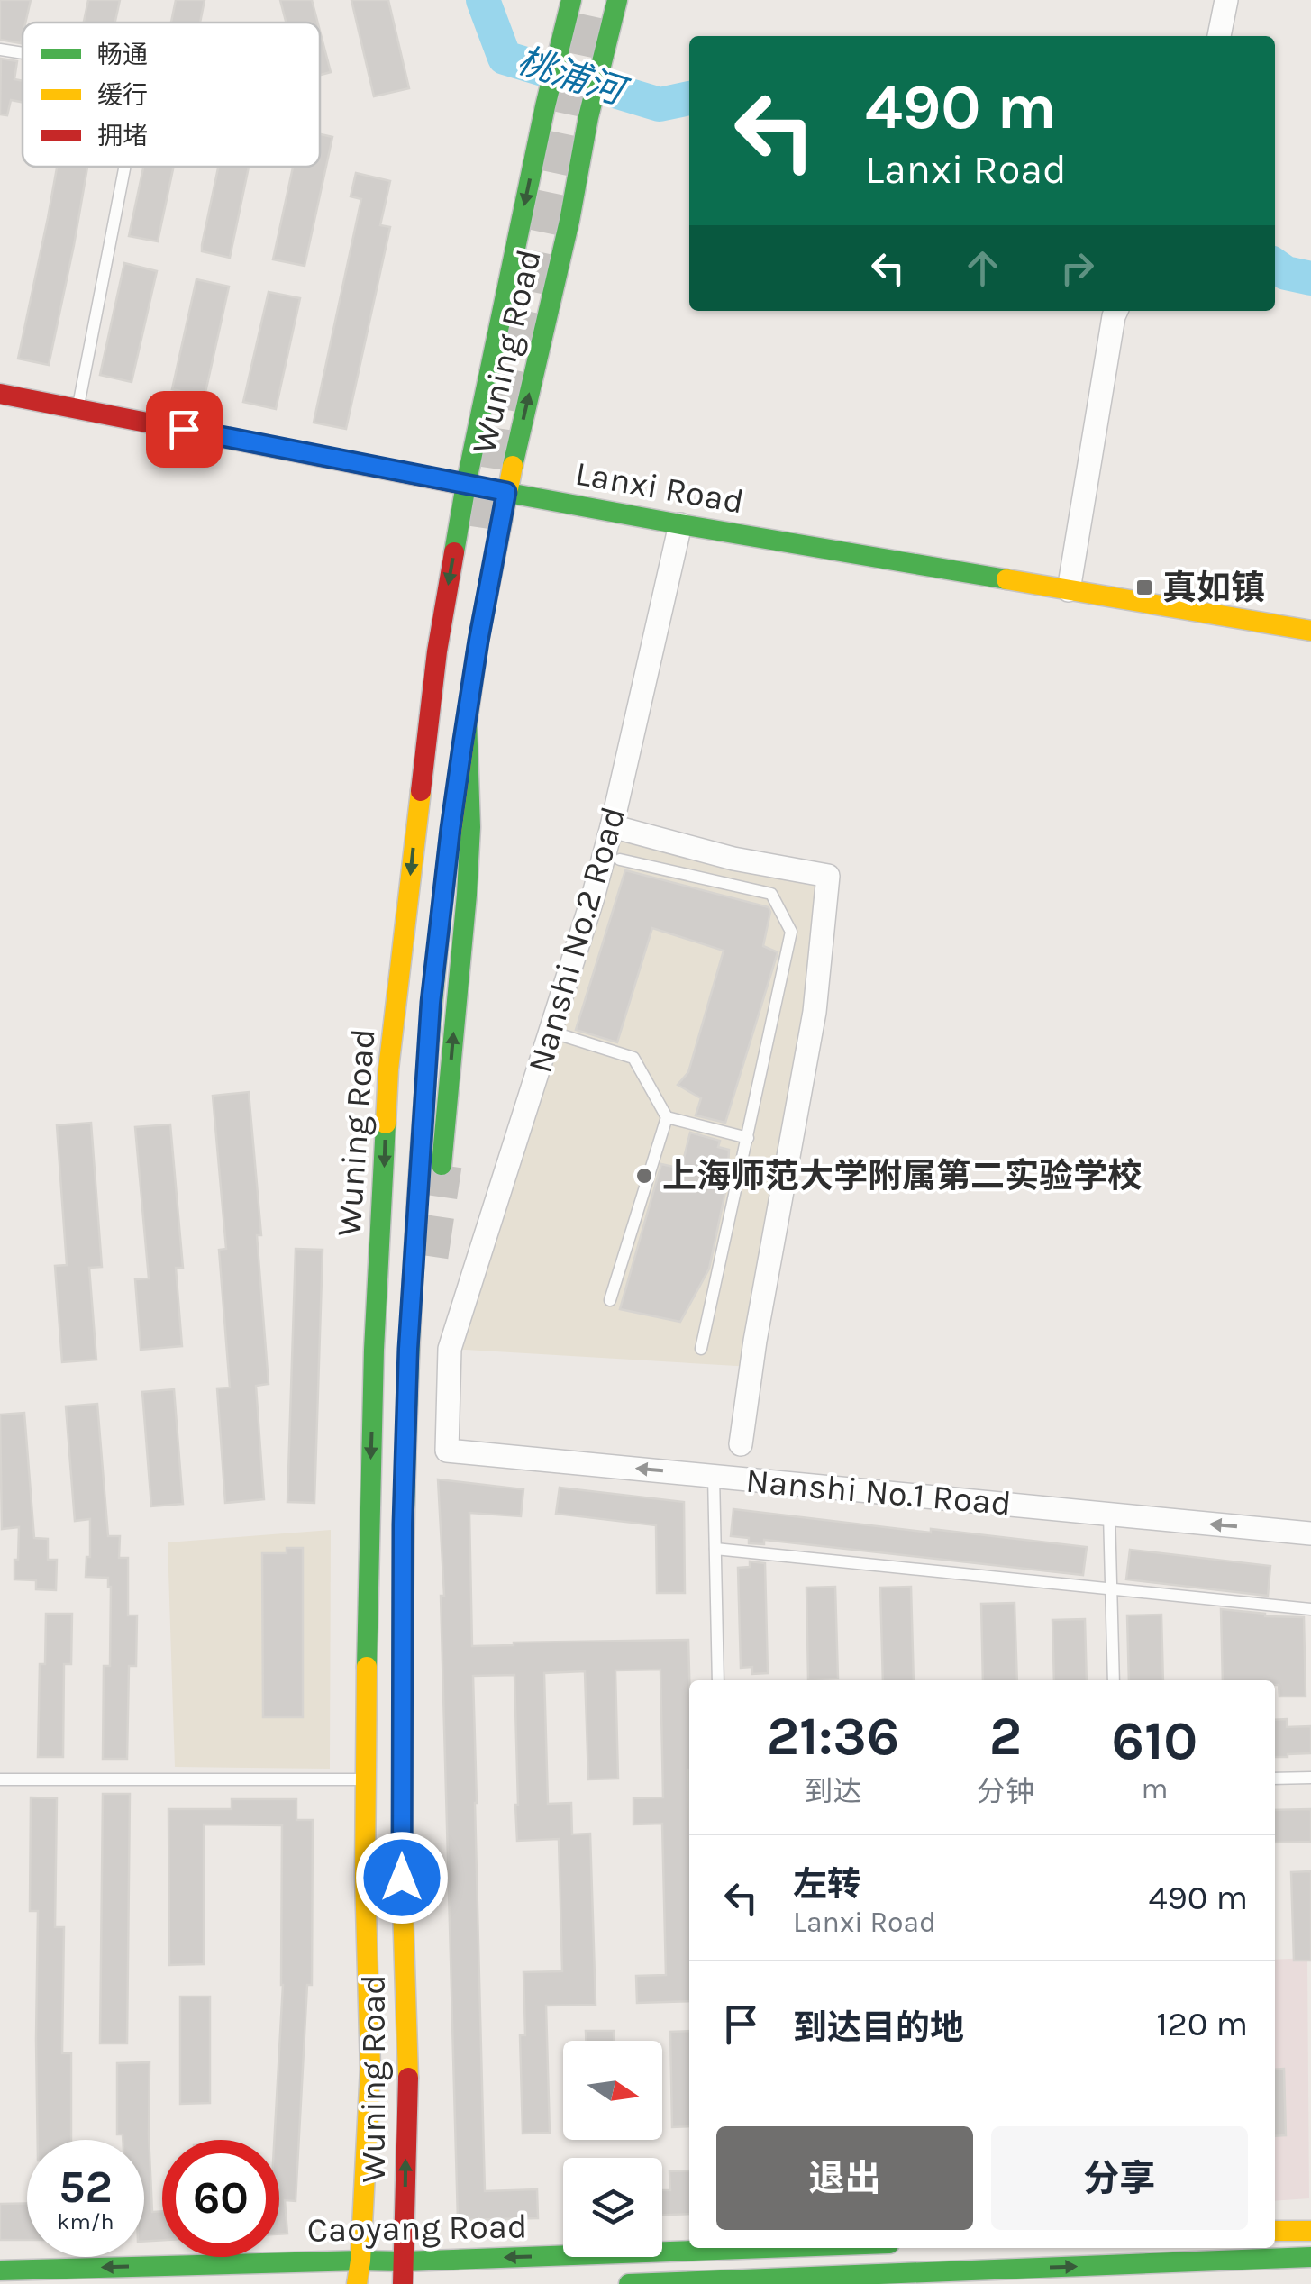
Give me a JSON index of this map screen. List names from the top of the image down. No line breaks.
{"streets":{"main road":["Wuning Road","Lanxi Road","Caoyang Road"],"street":["Nanshi No.2 Road","Nanshi No.1 Road"]},"crossings":[["Wuning Road","Lanxi Road"],["Wuning Road","Caoyang Road"],["Lanxi Road","Nanshi No.2 Road"],["Nanshi No.2 Road","Nanshi No.1 Road"]],"one_way":["Nanshi No.1 Road","Caoyang Road"],"water":["桃浦河"],"places":{"transit":["真如镇"],"other":["上海师范大学附属第二实验学校"]},"legend":["畅通","缓行","拥堵"],"north":"right","page":{"turn":["490 m","Lanxi Road"],"eta":["21:36","到达","2","分钟","610","m"],"list":[{"name":"左转","note":"Lanxi Road","value":"490 m"},{"name":"到达目的地","value":"120 m"}],"buttons":["退出","分享"],"speed":"52 km/h","limit":"60"}}
